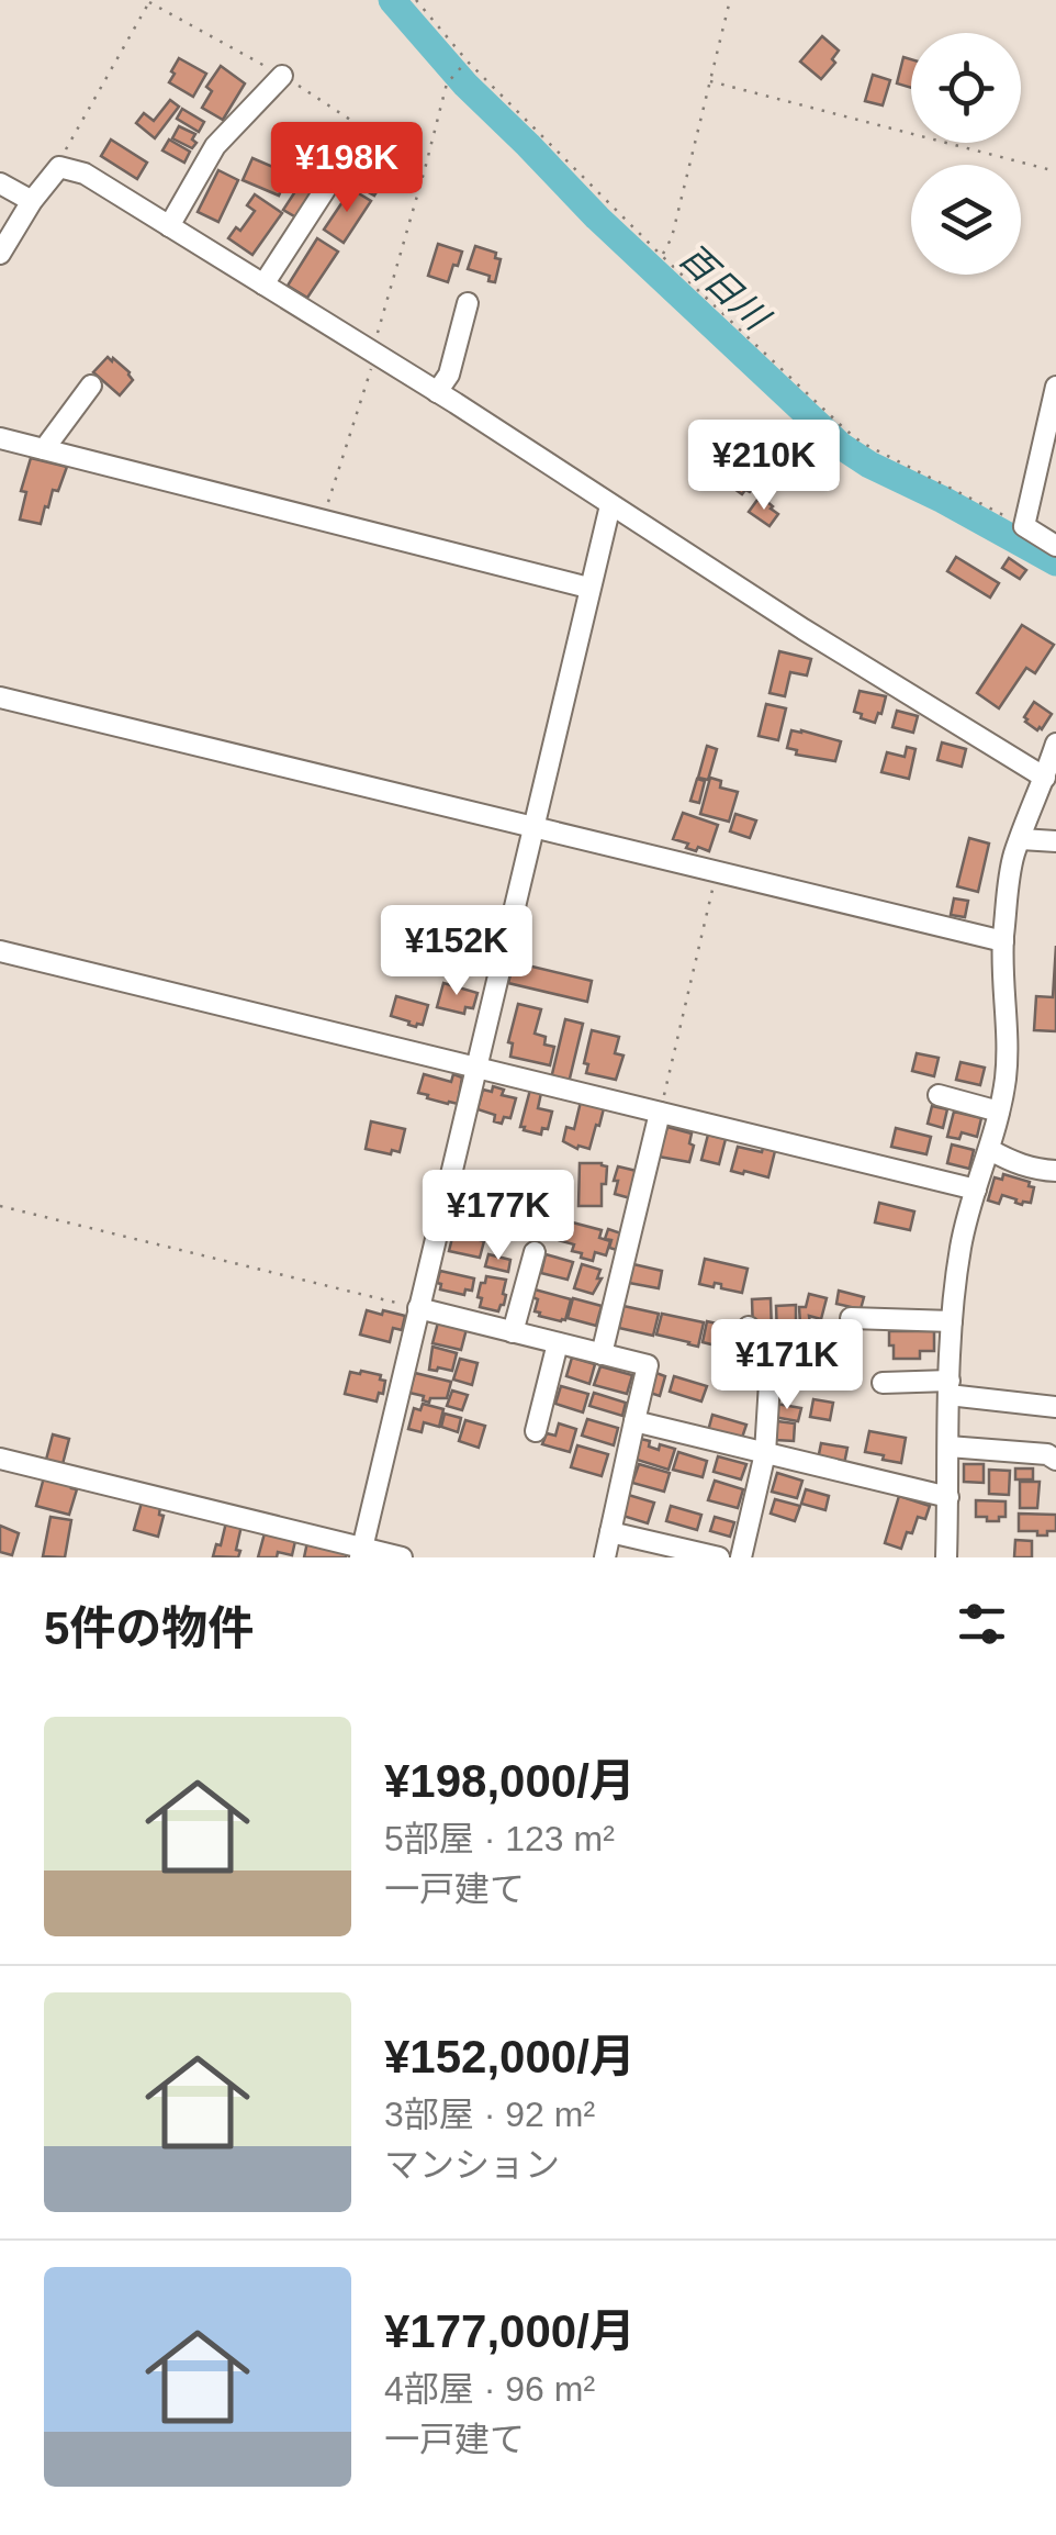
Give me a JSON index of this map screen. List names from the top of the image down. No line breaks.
{"water":["百日川"],"page":{"price":["¥198K","¥210K","¥152K","¥177K","¥171K"],"heading":"5件の物件","list":[{"name":"¥198,000/月","note":"5部屋 · 123 m² · 一戸建て"},{"name":"¥152,000/月","note":"3部屋 · 92 m² · マンション"},{"name":"¥177,000/月","note":"4部屋 · 96 m² · 一戸建て"}]}}
